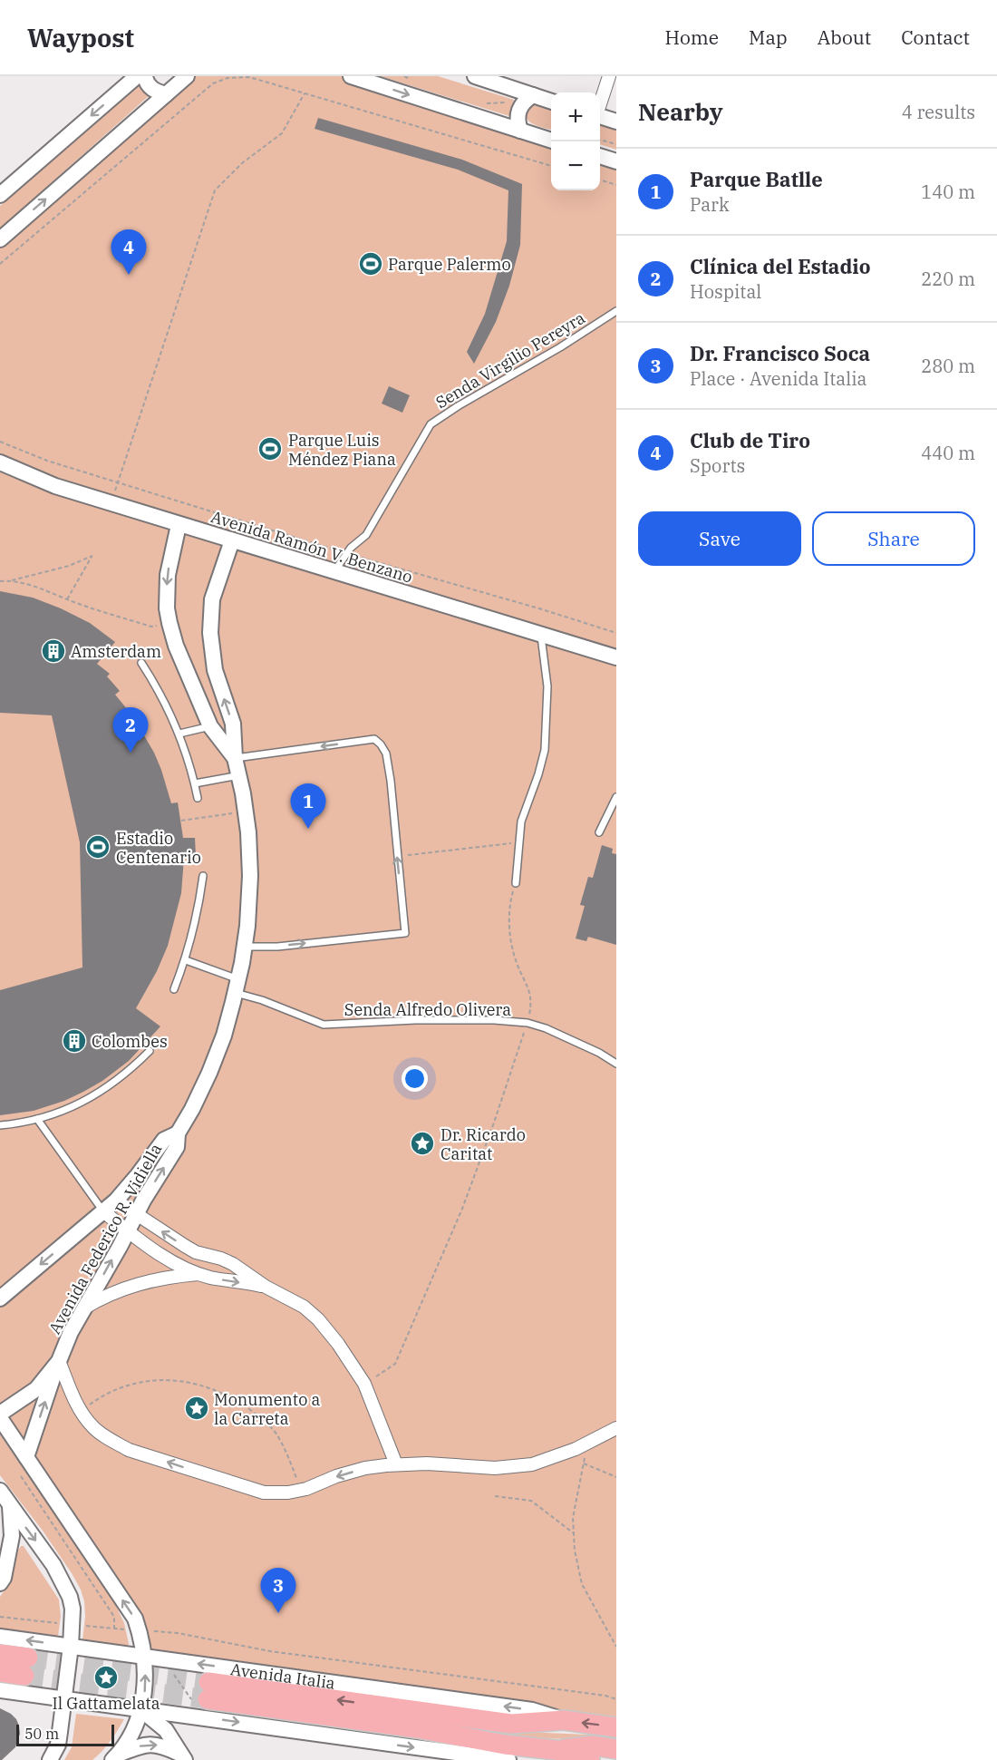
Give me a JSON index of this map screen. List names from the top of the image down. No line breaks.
{"streets":{"main road":["Avenida Italia"],"street":["Avenida Ramón V. Benzano","Avenida Federico R. Vidiella"],"lane":["Senda Virgilio Pereyra","Senda Alfredo Olivera"]},"crossings":[["Senda Virgilio Pereyra","Avenida Ramón V. Benzano"],["Avenida Ramón V. Benzano","Avenida Federico R. Vidiella"],["Senda Alfredo Olivera","Avenida Federico R. Vidiella"]],"places":{"sports":["Parque Palermo","Parque Luis Méndez Piana","Estadio Centenario"],"building":["Amsterdam","Colombes"],"place":["Dr. Ricardo Caritat","Monumento a la Carreta","Il Gattamelata"]},"scale_bar":"50 m","page":{"header":"Waypost","nav":["Home","Map","About","Contact"],"heading":["Nearby","4 results"],"map_buttons":["+","−"],"list":[{"mark":"1","name":"Parque Batlle","note":"Park","value":"140 m"},{"mark":"2","name":"Clínica del Estadio","note":"Hospital","value":"220 m"},{"mark":"3","name":"Dr. Francisco Soca","note":"Place · Avenida Italia","value":"280 m"},{"mark":"4","name":"Club de Tiro","note":"Sports","value":"440 m"}],"pins":["4","2","1","3"],"buttons":["Save","Share"],"scale":"50 m"}}
